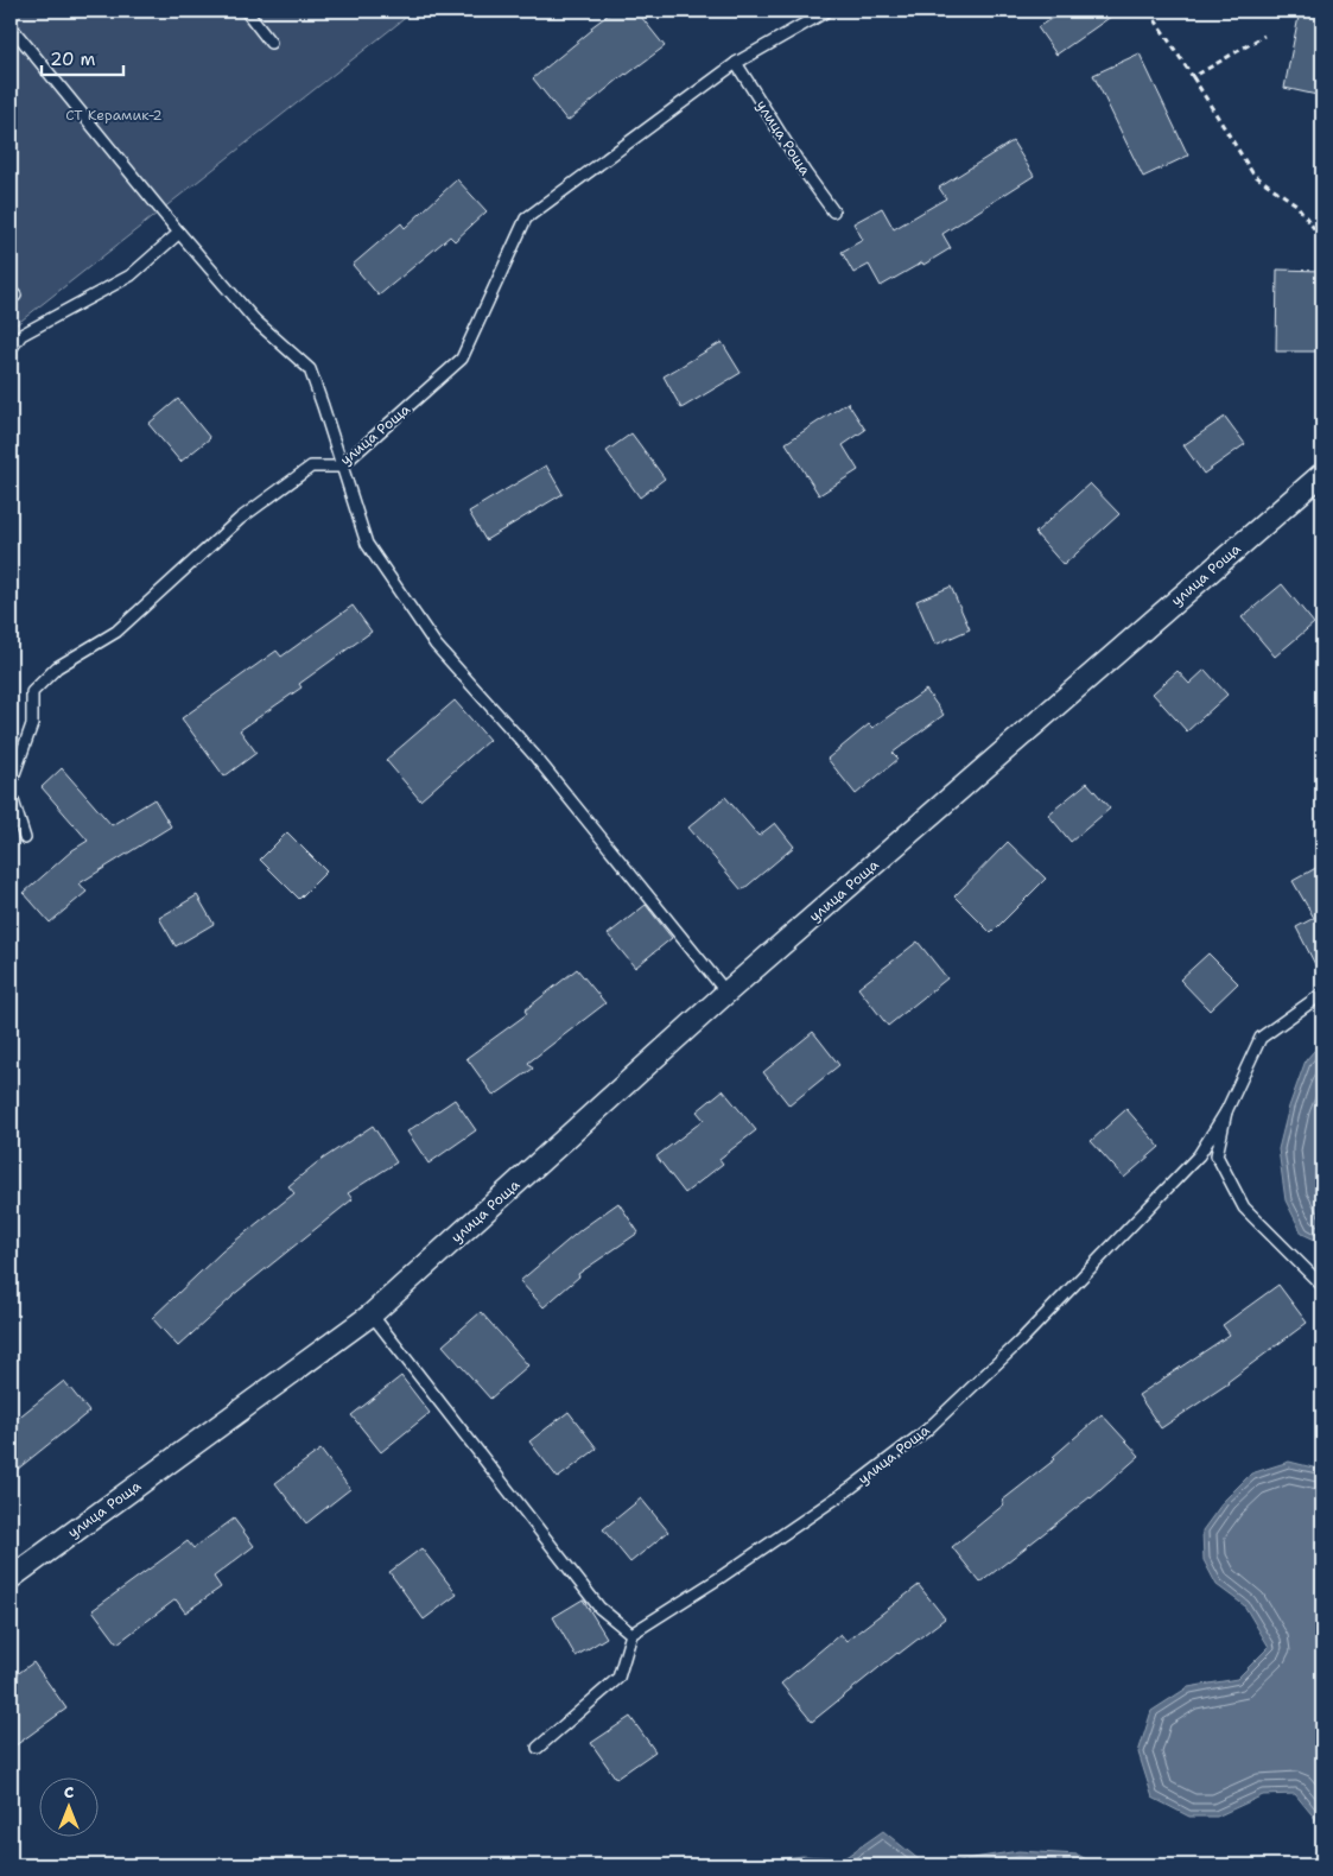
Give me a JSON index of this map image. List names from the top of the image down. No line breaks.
{"streets":{"street":["улица Роща"]},"parks":["СТ Керамик-2"],"scale_bar":"20 m","north":"top"}
